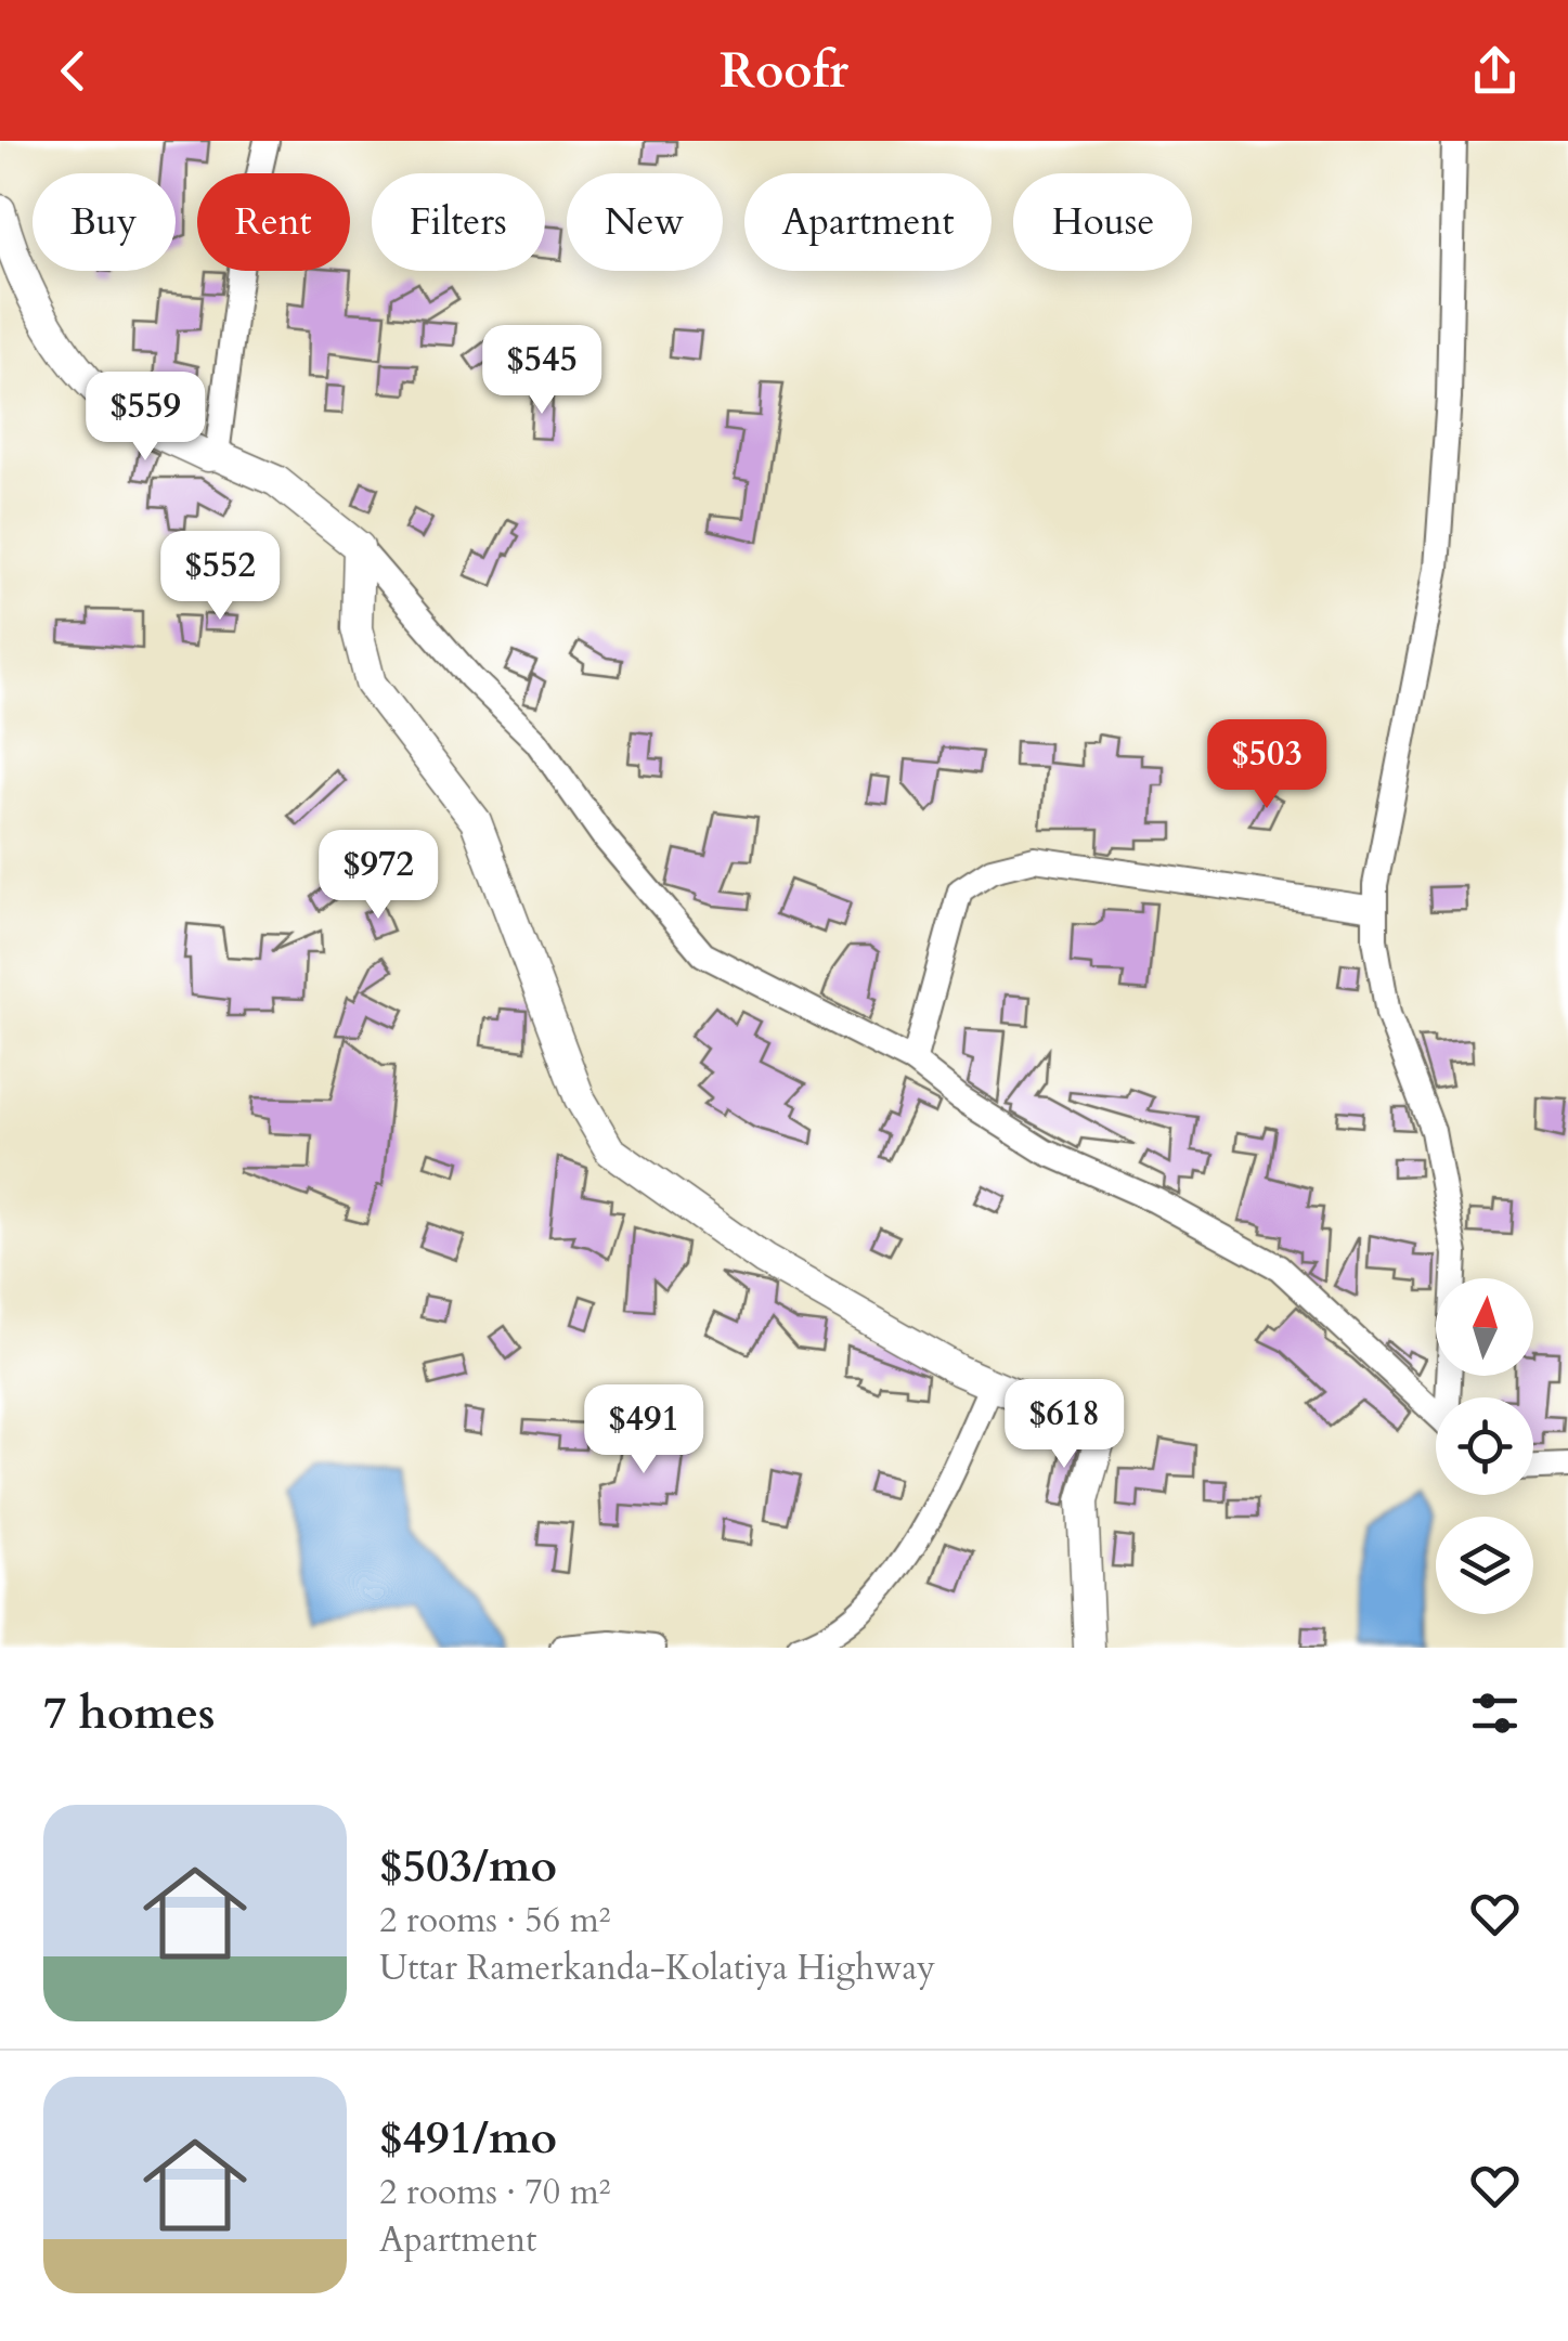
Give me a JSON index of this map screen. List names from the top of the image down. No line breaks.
{"north":"top","page":{"header":"Roofr","chip":["Buy","Rent","Filters","New","Apartment","House"],"price":["$545","$559","$552","$503","$972","$618","$491"],"heading":"7 homes","list":[{"name":"$503/mo","note":"2 rooms · 56 m² · Uttar Ramerkanda-Kolatiya Highway"},{"name":"$491/mo","note":"2 rooms · 70 m² · Apartment"}]}}
